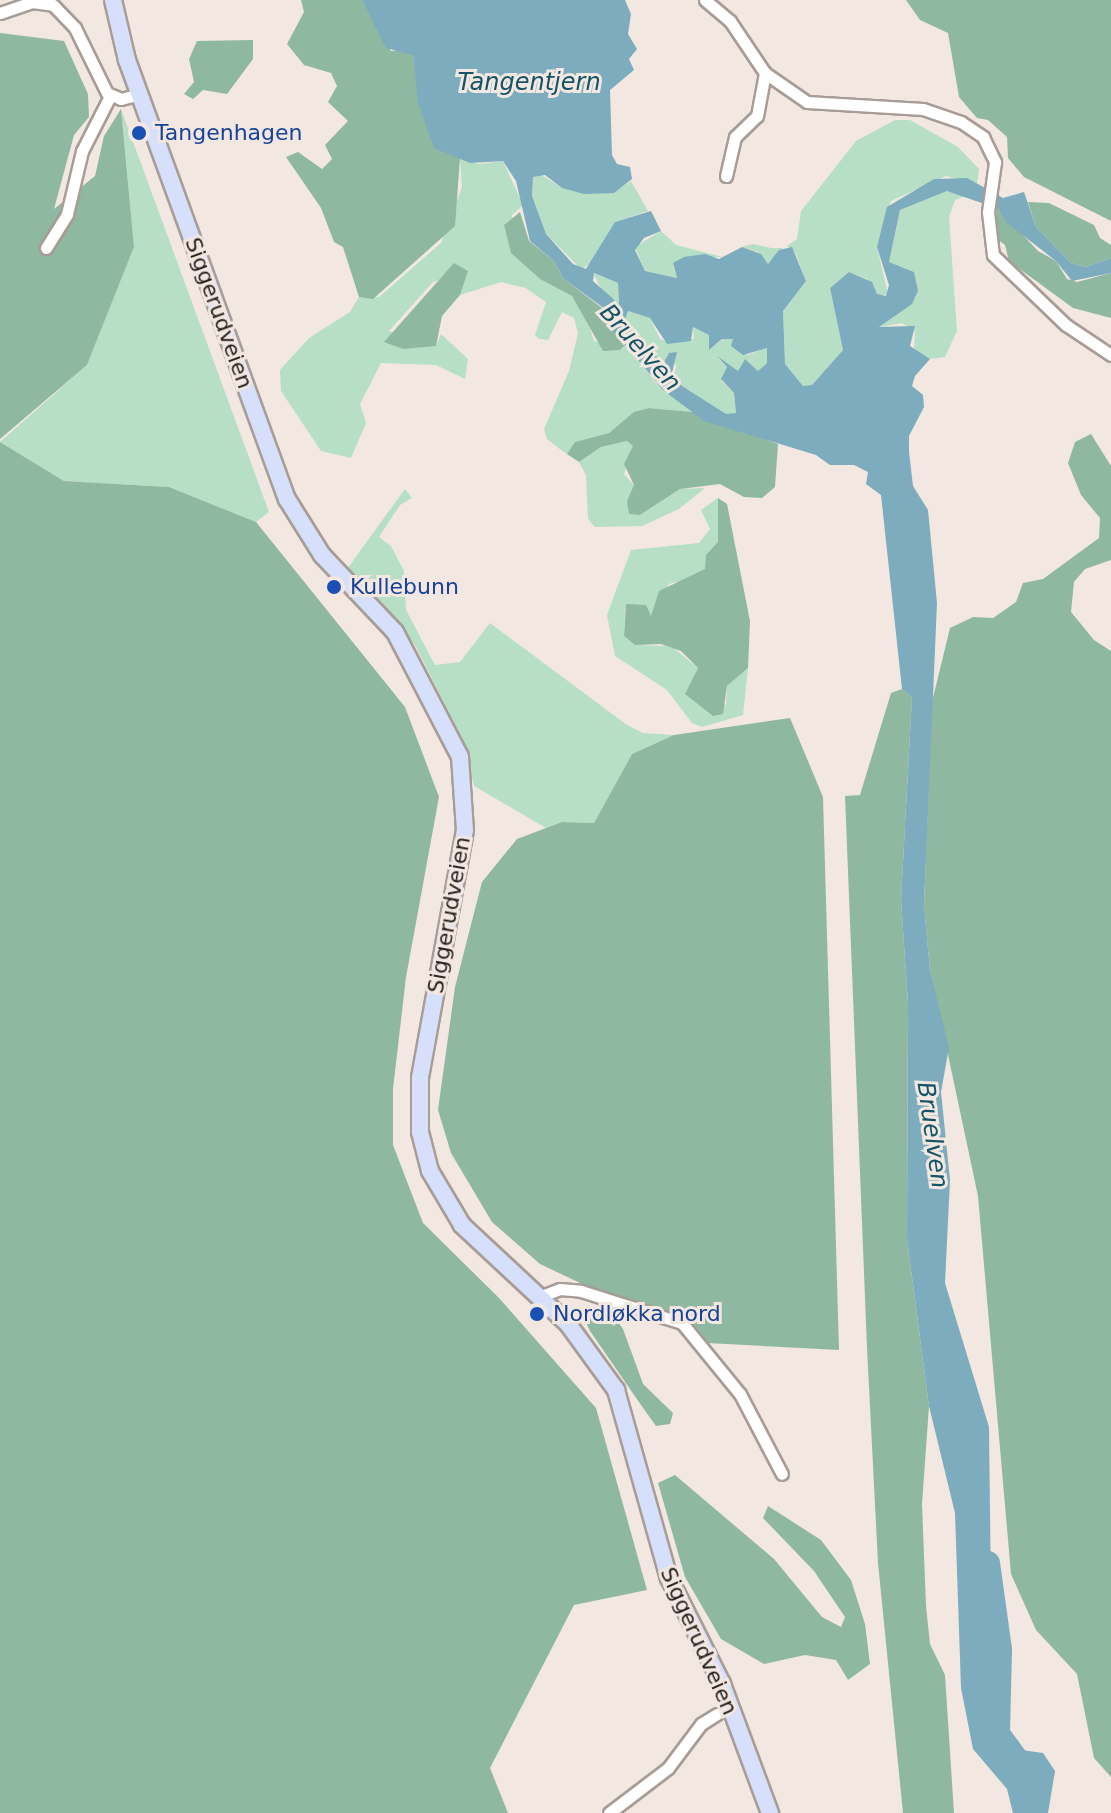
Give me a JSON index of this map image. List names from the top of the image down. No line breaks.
{"streets":{"main road":["Siggerudveien"]},"water":["Tangentjern","Bruelven"],"places":["Tangenhagen","Kullebunn","Nordløkka nord"]}
